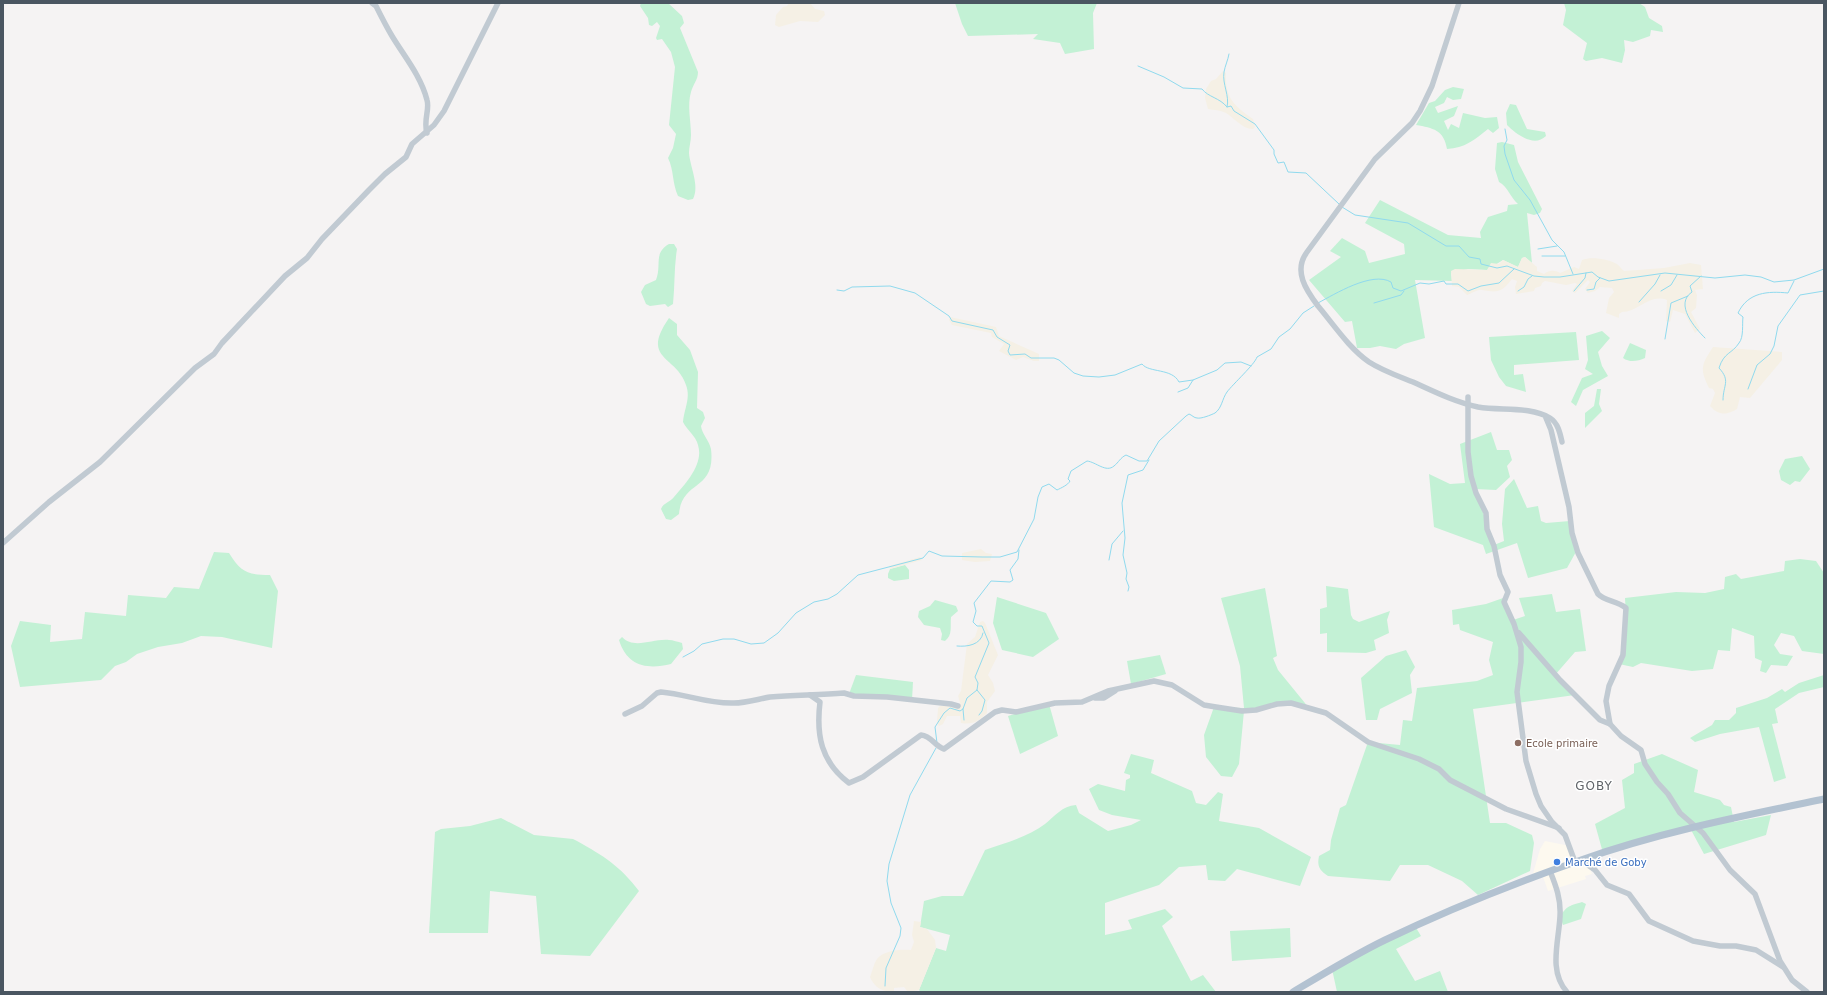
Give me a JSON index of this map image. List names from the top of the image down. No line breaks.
{"districts":["GOBY"],"places":["Ecole primaire","Marché de Goby"]}
